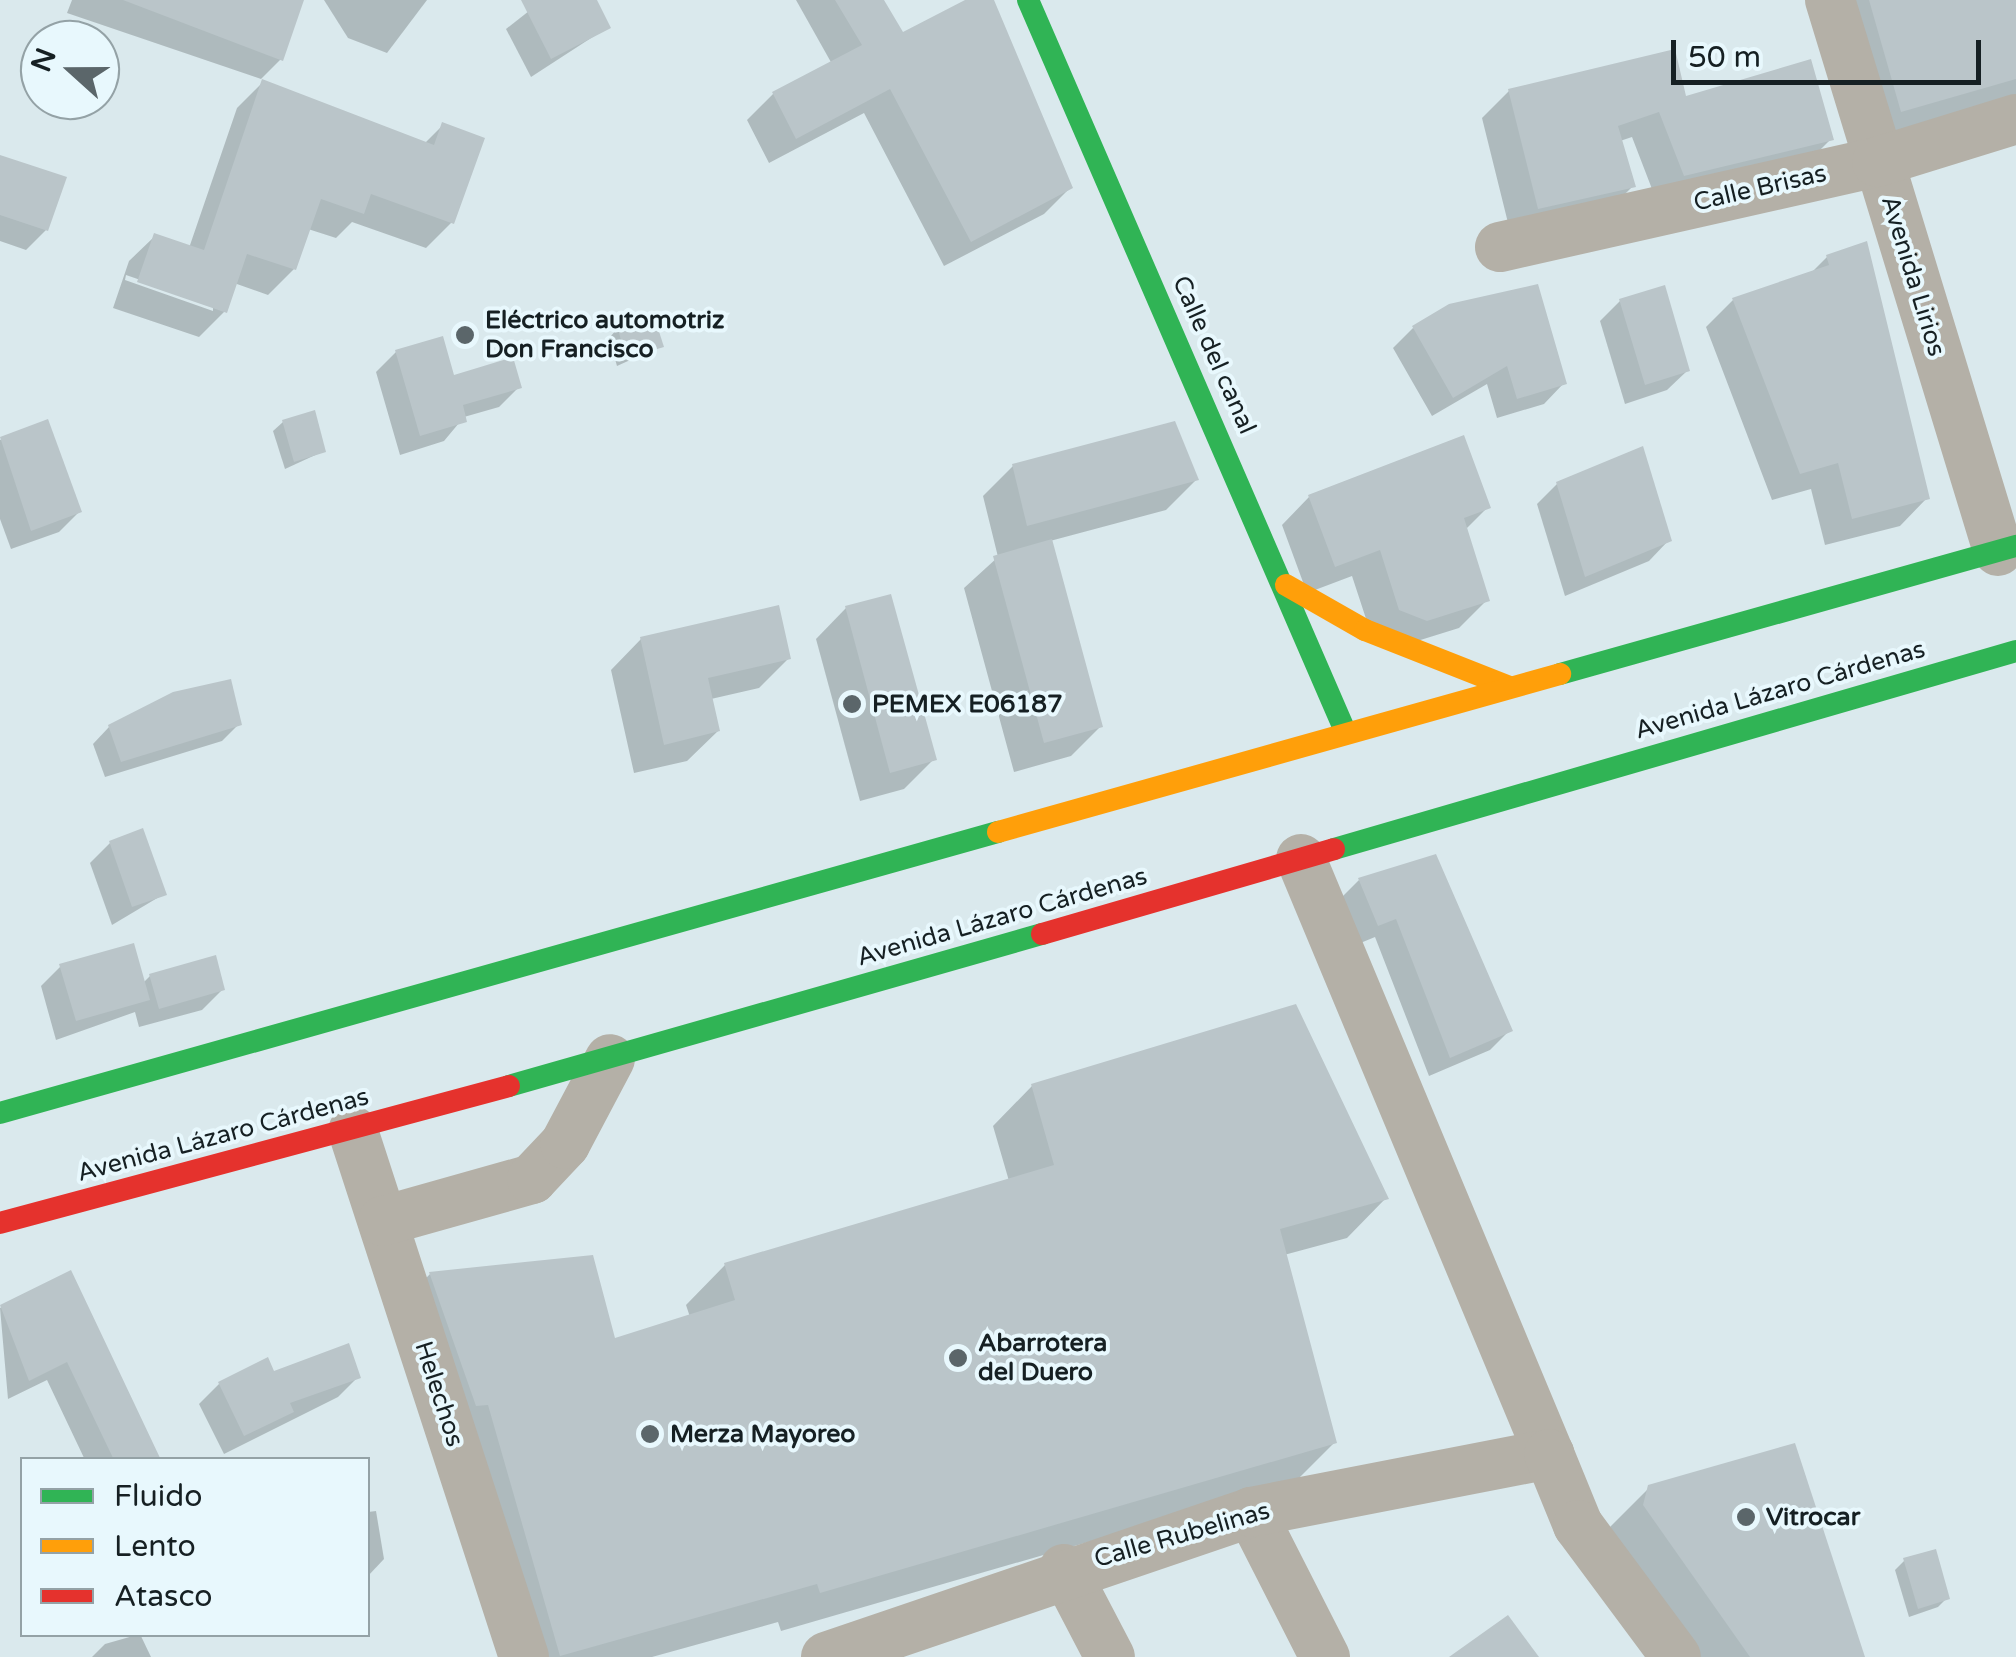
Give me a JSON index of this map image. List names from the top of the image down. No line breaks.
{"streets":{"main road":["Calle del canal","Avenida Lázaro Cárdenas"],"street":["Calle Brisas","Avenida Lirios","Helechos","Calle Rubelinas"]},"crossings":[["Calle Brisas","Avenida Lirios"],["Avenida Lázaro Cárdenas","Helechos"]],"places":["Eléctrico automotriz Don Francisco","PEMEX E06187","Abarrotera del Duero","Merza Mayoreo","Vitrocar"],"legend":["Fluido","Lento","Atasco"],"scale_bar":"50 m","north":"left"}
